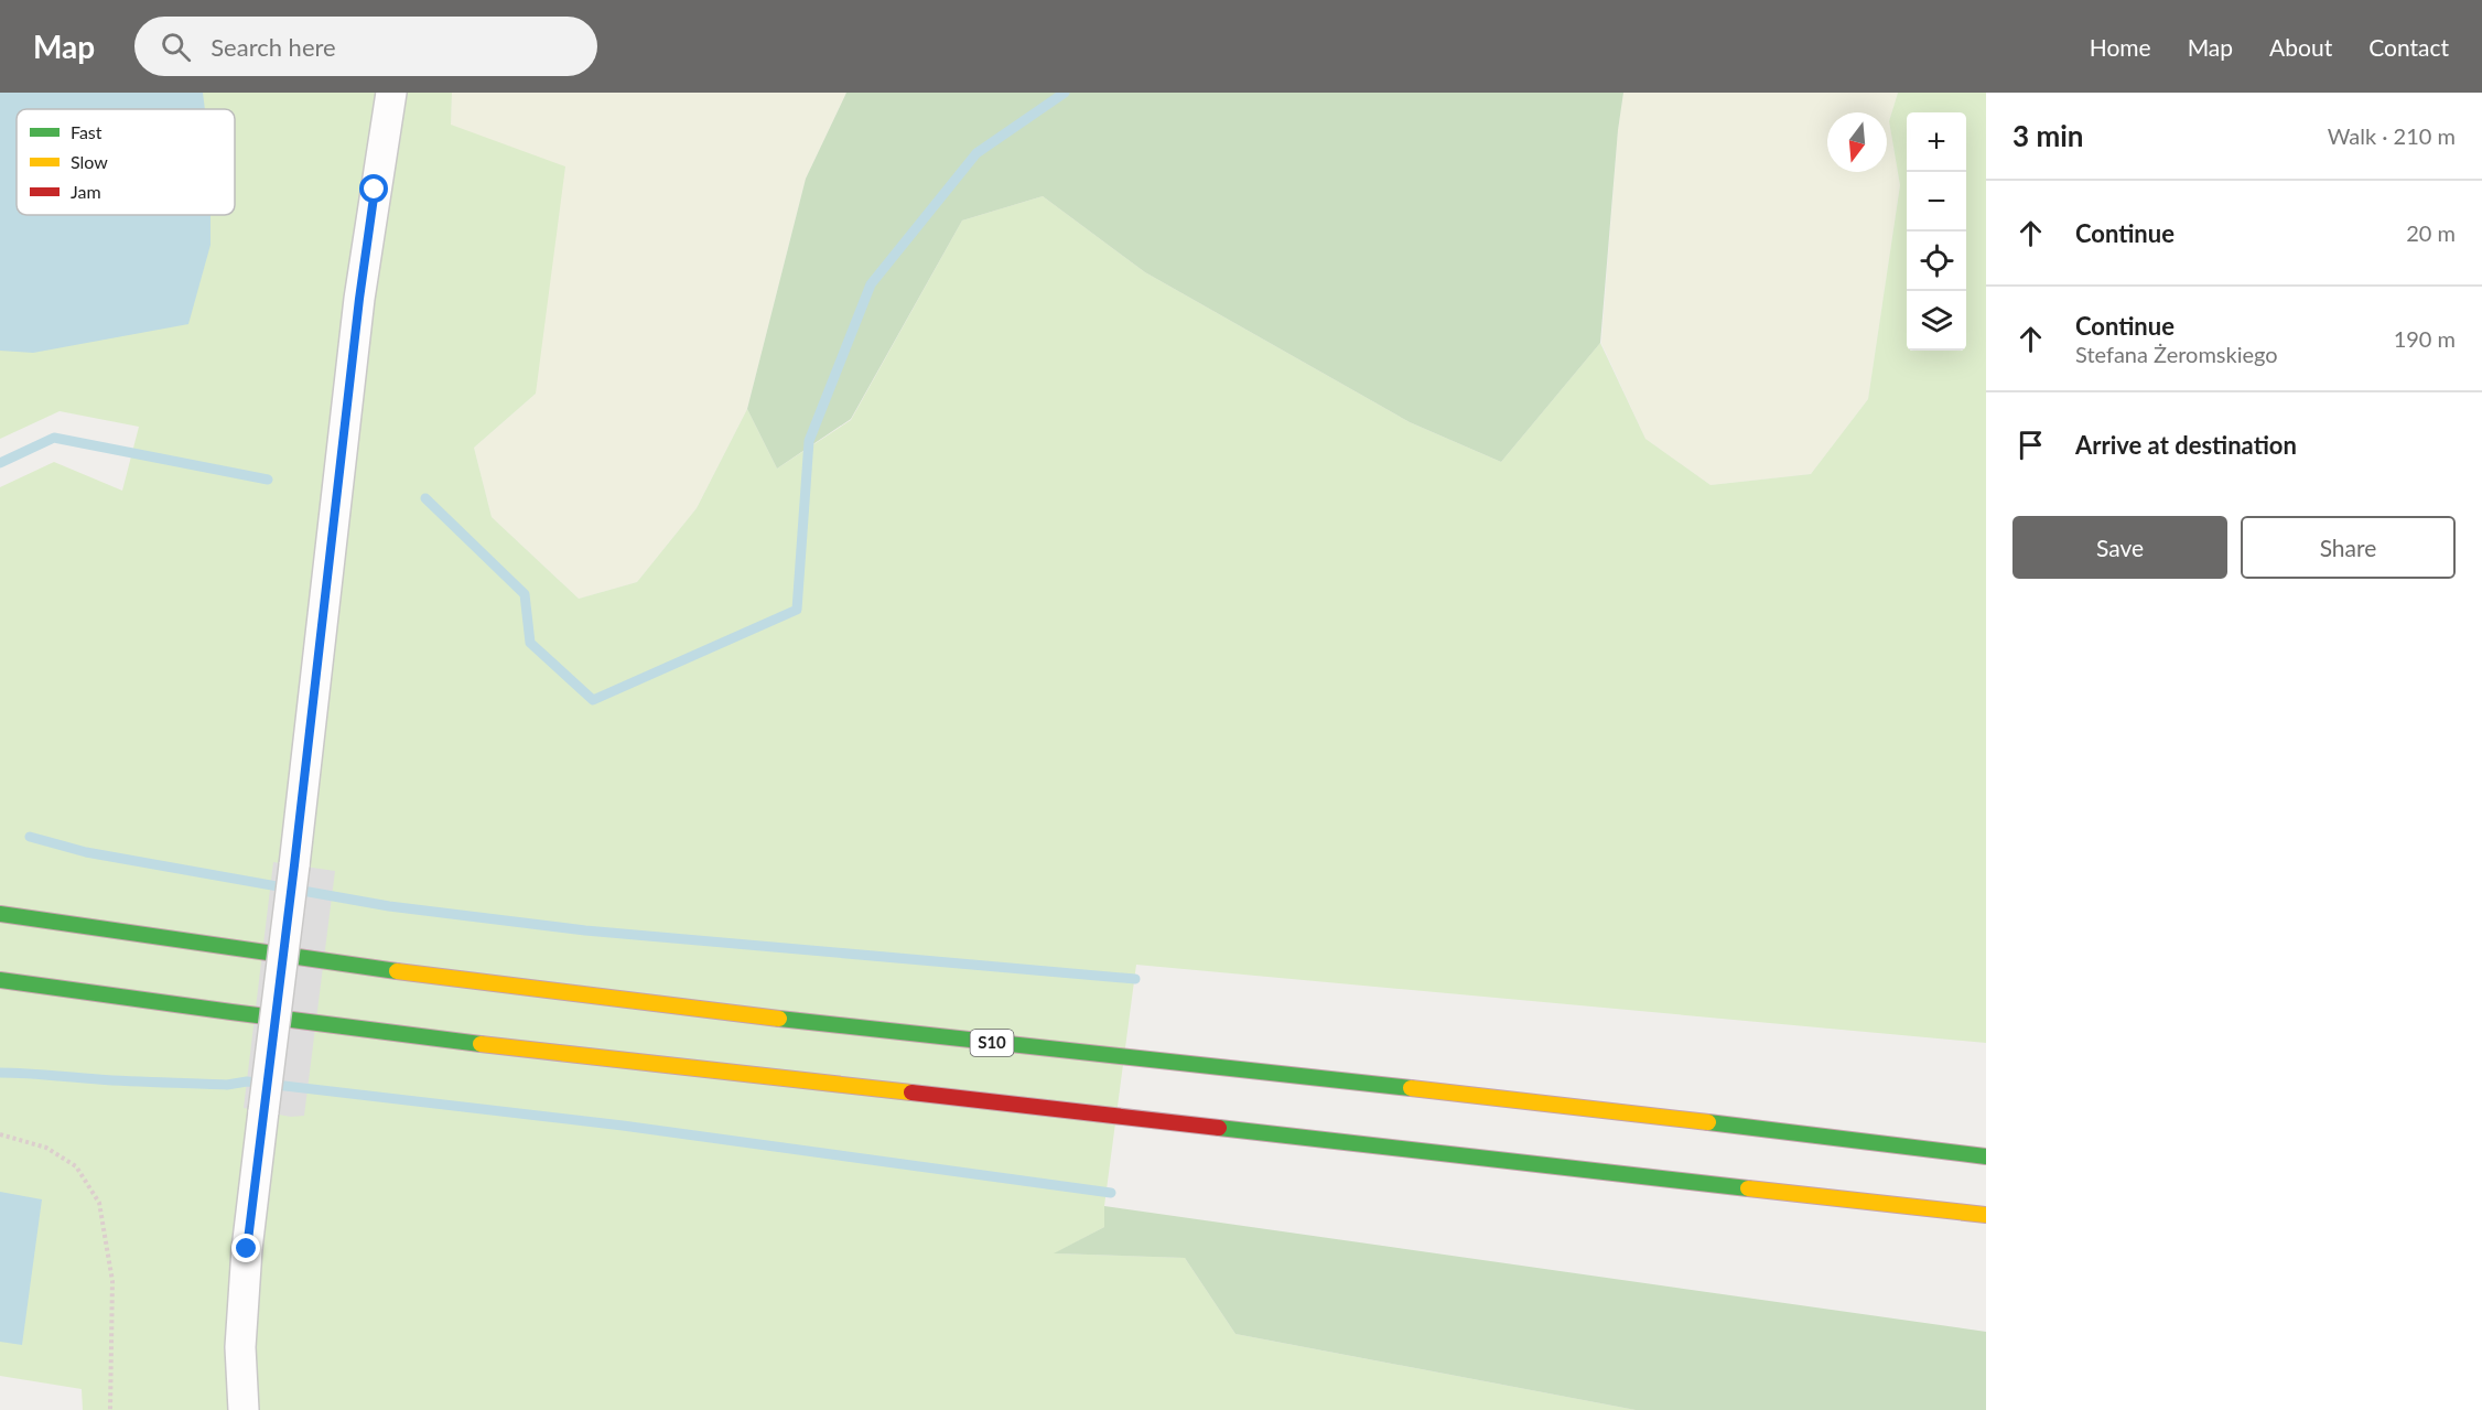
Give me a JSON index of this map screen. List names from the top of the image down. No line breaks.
{"streets":{"highway":["S10"]},"legend":["Fast","Slow","Jam"],"north":"bottom","page":{"header":"Map","search":"Search here","nav":["Home","Map","About","Contact"],"heading":["3 min","Walk · 210 m"],"map_buttons":["+","−"],"list":[["Continue","20 m"],["Continue","Stefana Żeromskiego","190 m"],"Arrive at destination"],"buttons":["Save","Share"]}}
